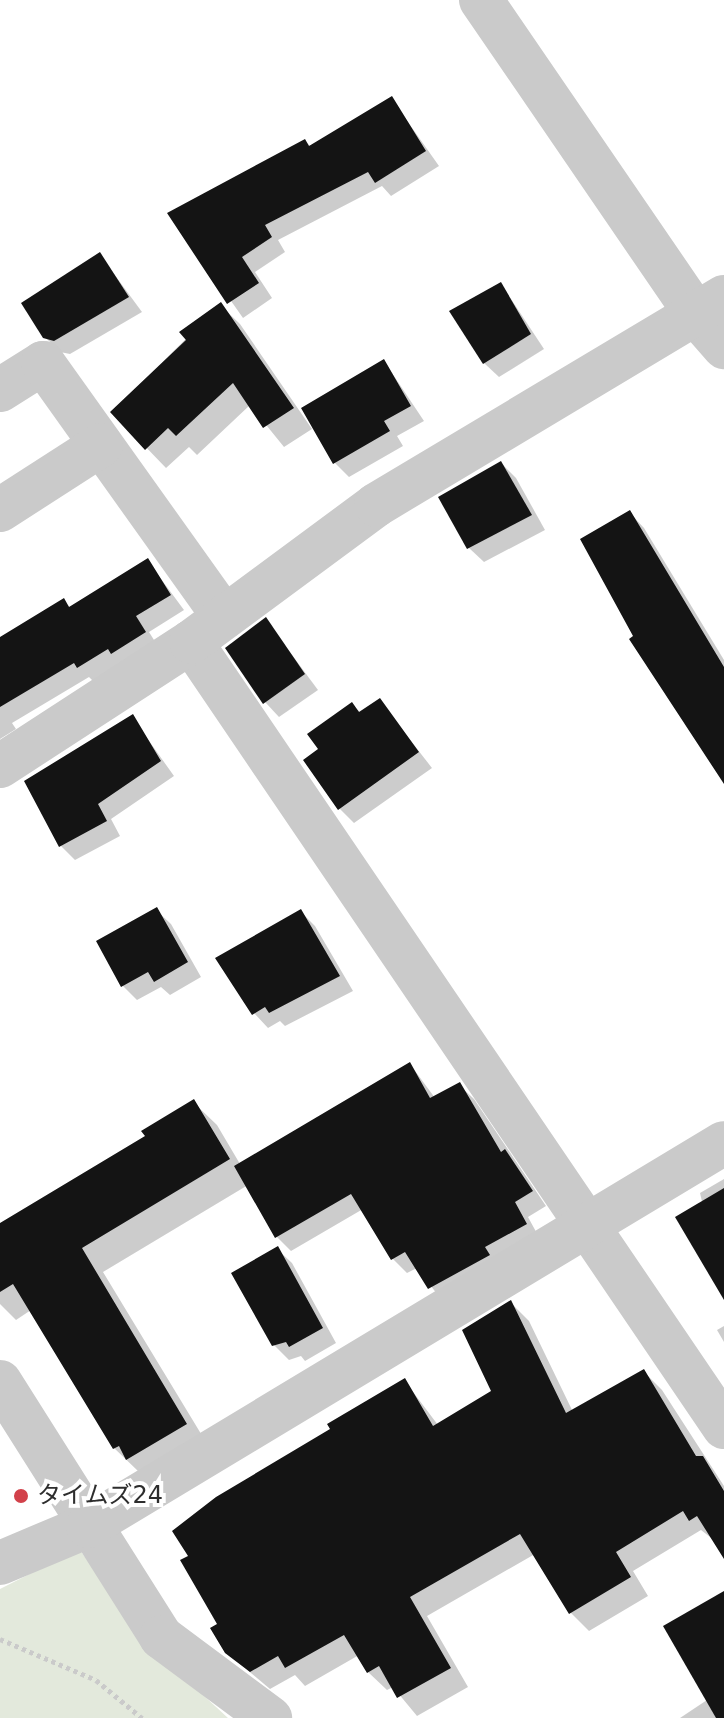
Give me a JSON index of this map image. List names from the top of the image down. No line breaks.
{"places":["タイムズ24"]}
